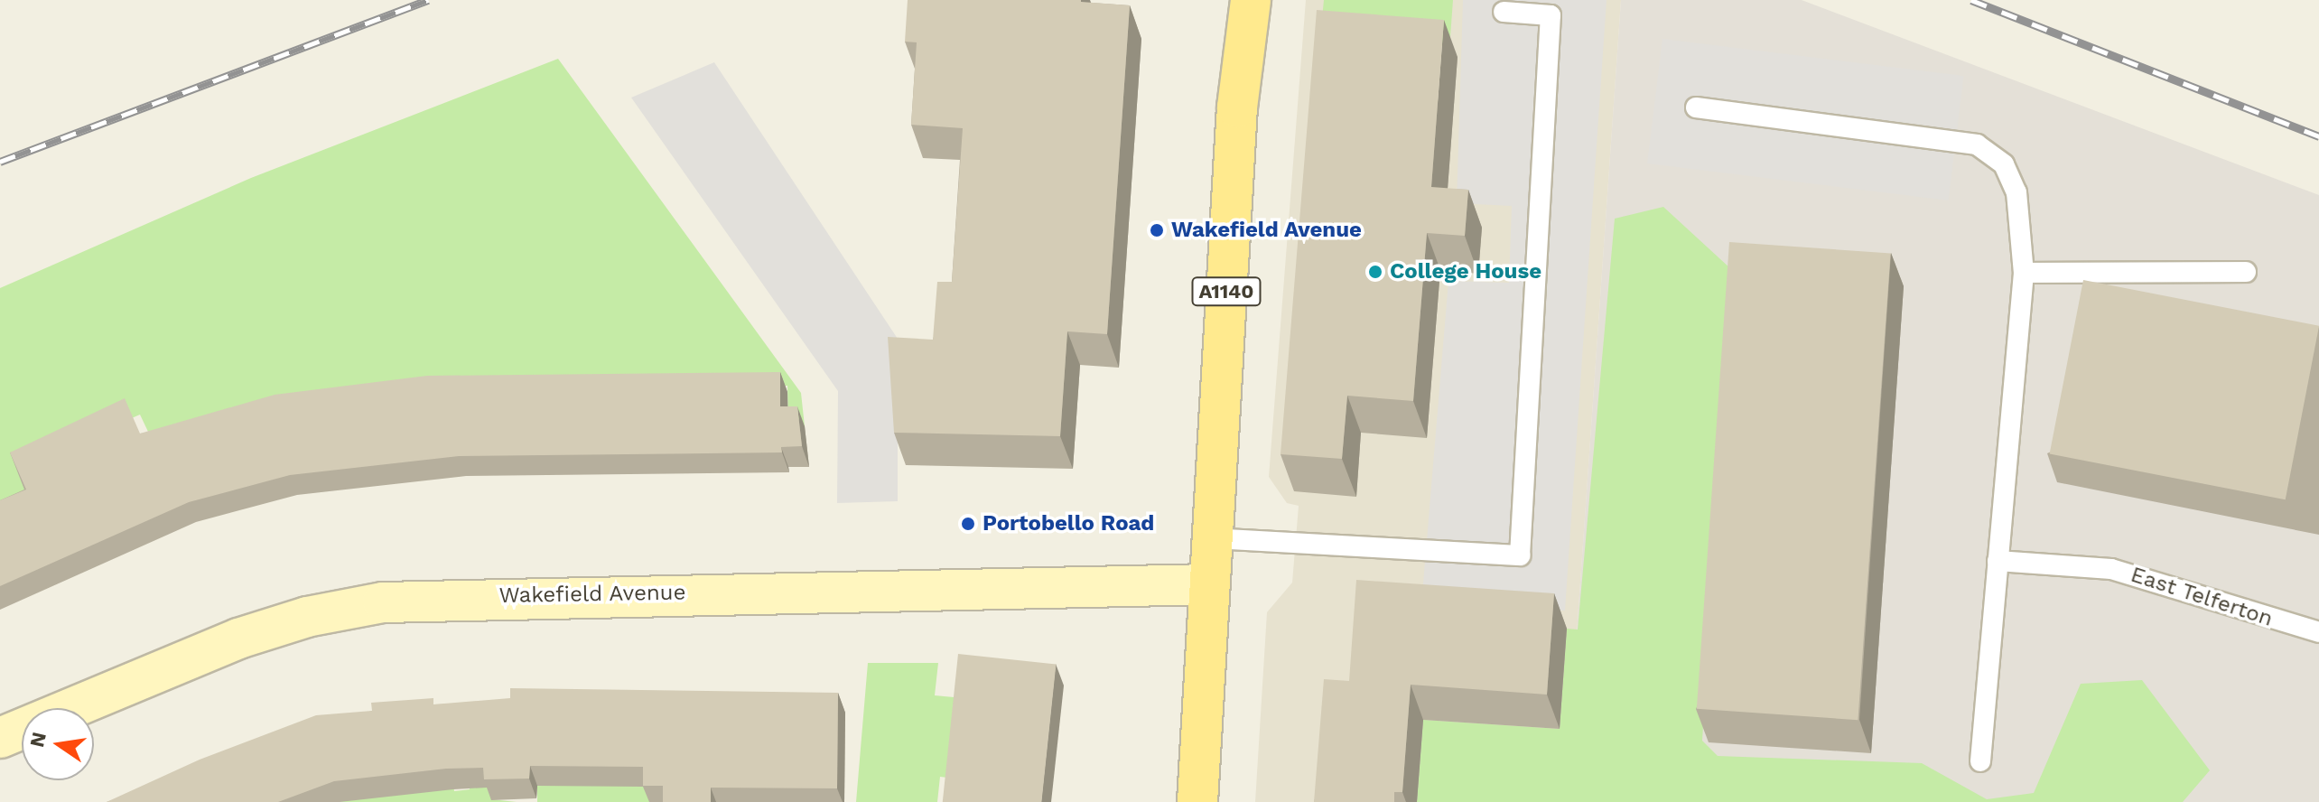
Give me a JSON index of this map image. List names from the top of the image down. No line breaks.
{"streets":{"main road":["A1140"],"street":["Wakefield Avenue"],"lane":["East Telferton"]},"crossings":[["A1140","Wakefield Avenue"]],"places":["Wakefield Avenue","College House","Portobello Road"],"north":"left"}
